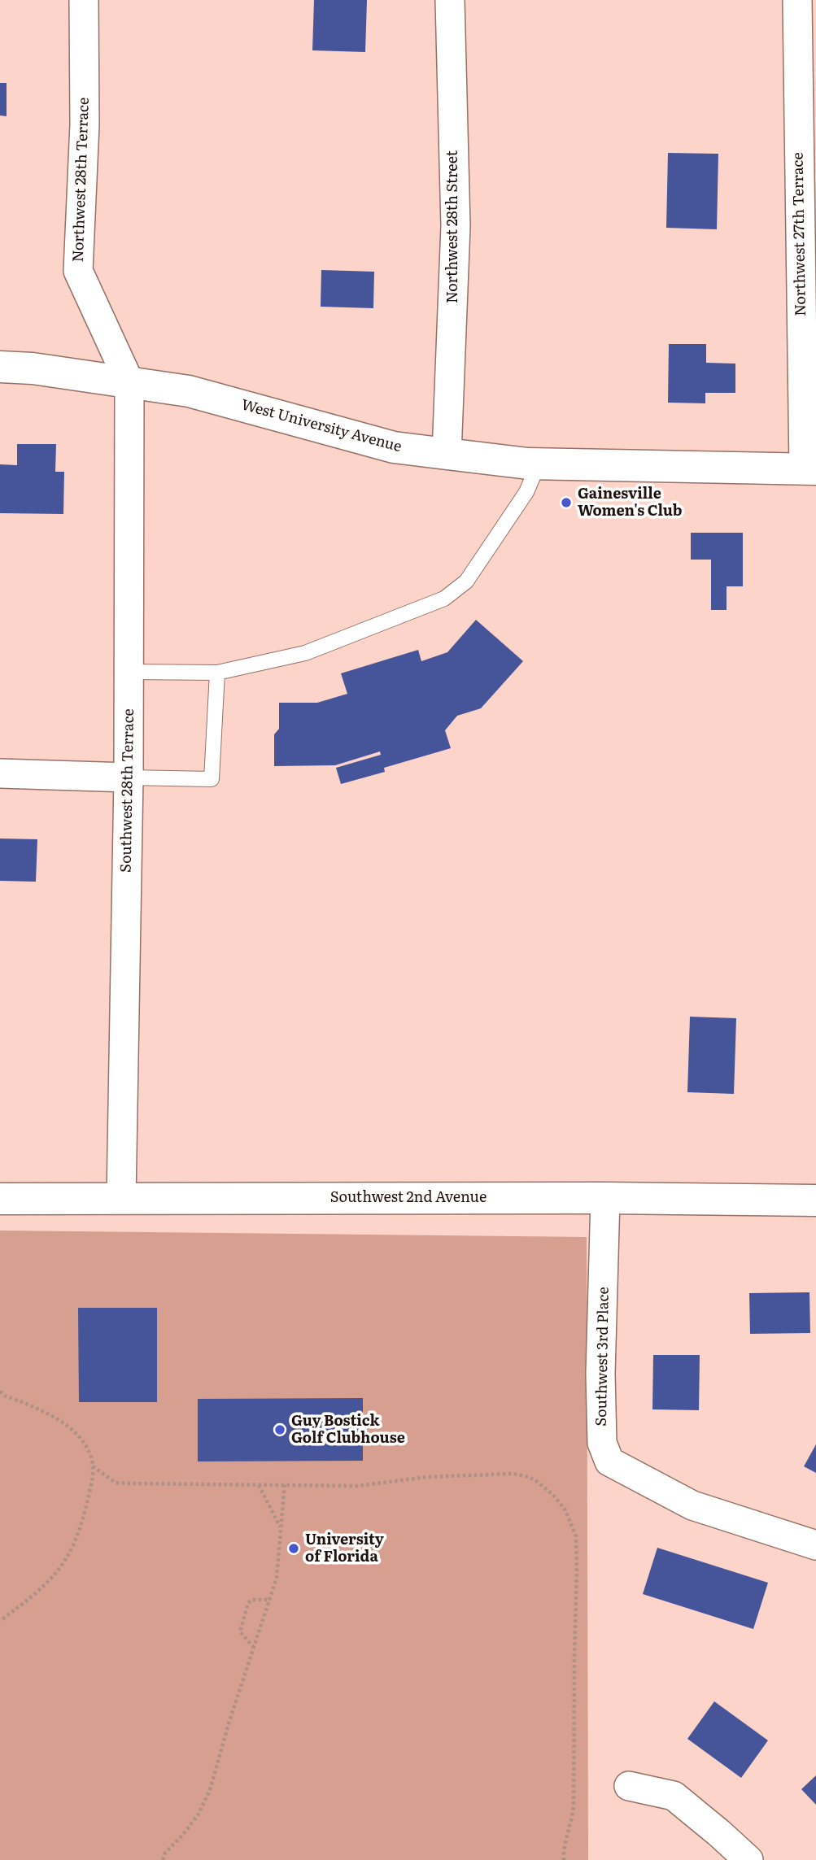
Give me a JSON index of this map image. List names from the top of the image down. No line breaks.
{"streets":{"main road":["West University Avenue","Southwest 2nd Avenue"],"street":["Northwest 28th Terrace","Northwest 28th Street","Northwest 27th Terrace","Southwest 28th Terrace","Southwest 3rd Place"]},"crossings":[["Northwest 28th Terrace","West University Avenue"],["Northwest 28th Terrace","Southwest 28th Terrace"],["Northwest 28th Street","West University Avenue"],["Northwest 27th Terrace","West University Avenue"],["West University Avenue","Southwest 28th Terrace"],["Southwest 28th Terrace","Southwest 2nd Avenue"],["Southwest 2nd Avenue","Southwest 3rd Place"]],"places":["Gainesville Women's Club","Guy Bostick Golf Clubhouse","University of Florida"]}
